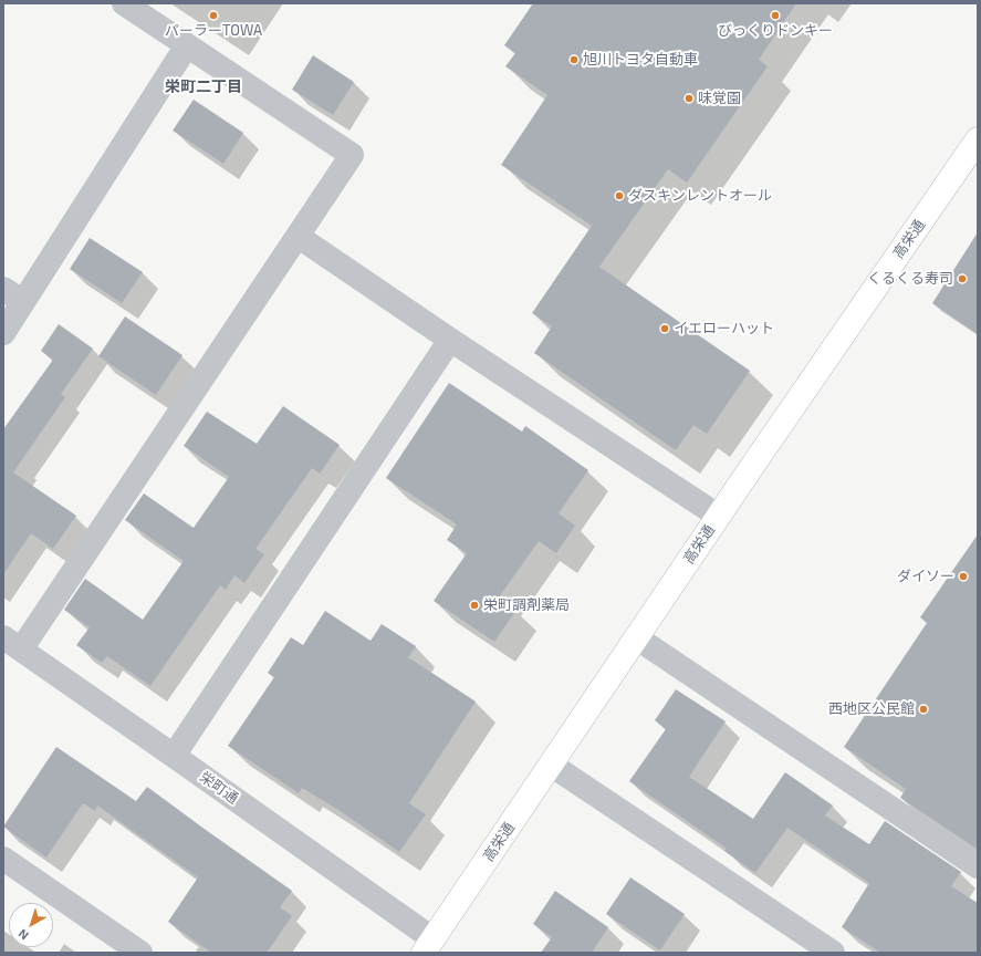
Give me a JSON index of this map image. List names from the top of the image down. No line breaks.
{"streets":{"street":["高栄通","栄町通"]},"crossings":[["高栄通","栄町通"]],"districts":["栄町二丁目"],"places":["パーラーTOWA","びっくりドンキー","旭川トヨタ自動車","味覚園","ダスキンレントオール","くるくる寿司","イエローハット","ダイソー","栄町調剤薬局","西地区公民館"],"north":"bottom left"}
